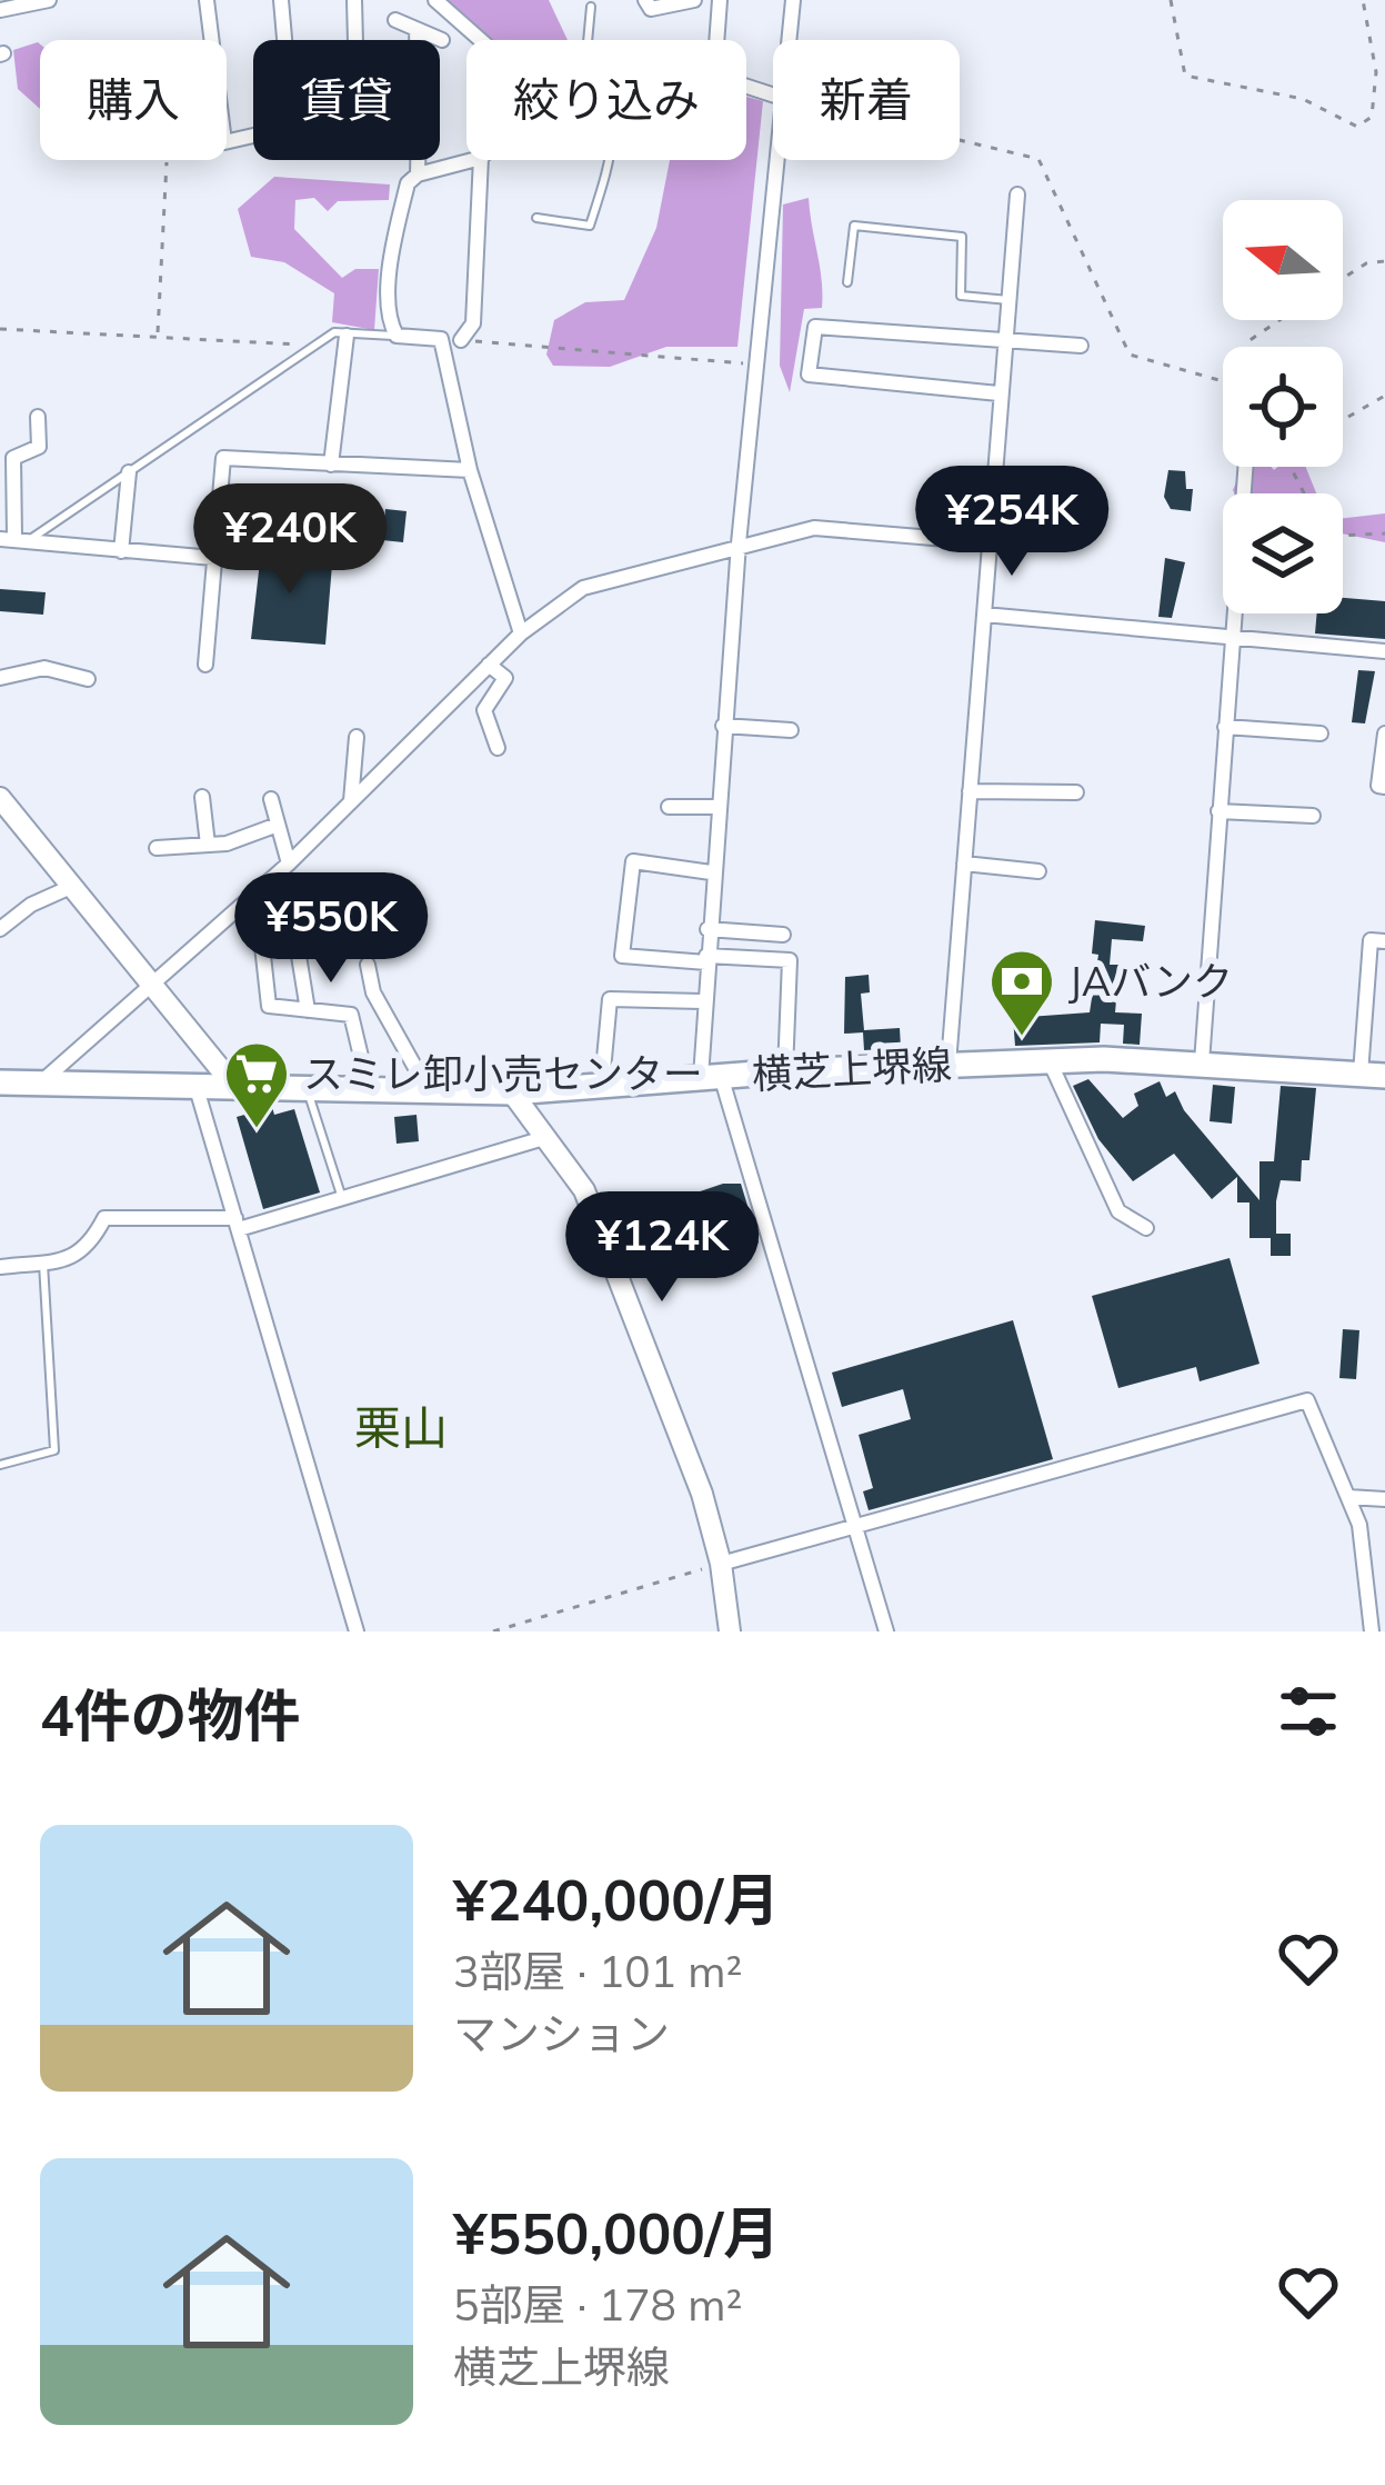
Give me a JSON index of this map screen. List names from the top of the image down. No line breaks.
{"streets":{"main road":["横芝上堺線"]},"districts":["栗山"],"places":{"bank":["JAバンク"],"supermarket":["スミレ卸小売センター"]},"north":"left","page":{"chip":["購入","賃貸","絞り込み","新着"],"price":["¥254K","¥240K","¥550K","¥124K"],"heading":"4件の物件","list":[{"name":"¥240,000/月","note":"3部屋 · 101 m² · マンション"},{"name":"¥550,000/月","note":"5部屋 · 178 m² · 横芝上堺線"}]}}
